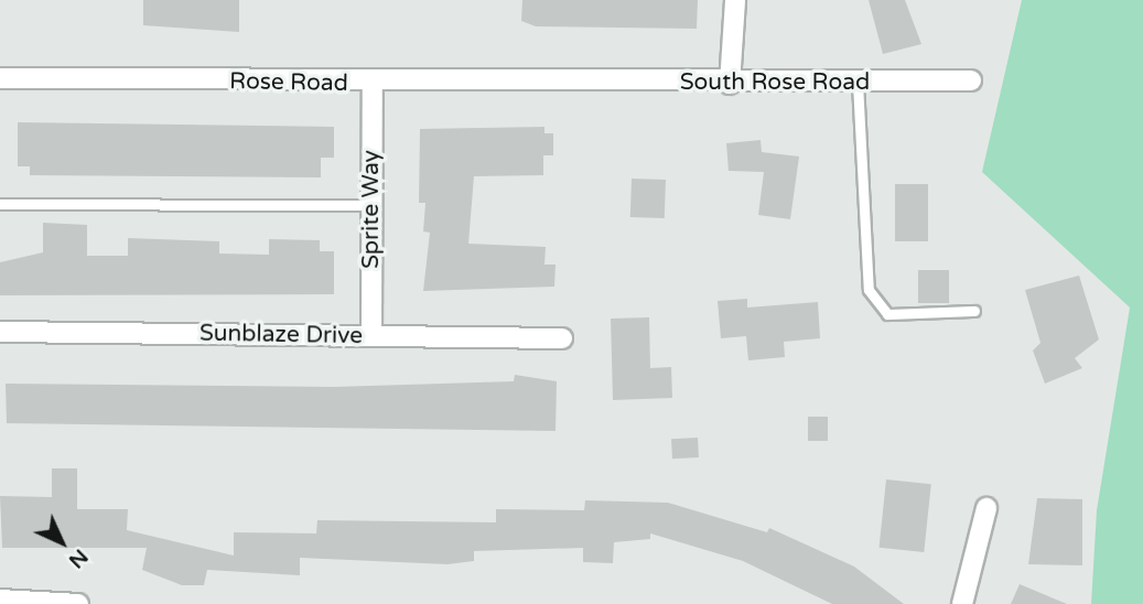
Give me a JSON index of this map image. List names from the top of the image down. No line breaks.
{"streets":{"street":["Rose Road","South Rose Road","Sprite Way","Sunblaze Drive"]},"crossings":[["Rose Road","South Rose Road"],["Rose Road","Sprite Way"],["Sprite Way","Sunblaze Drive"]],"north":"bottom right"}
